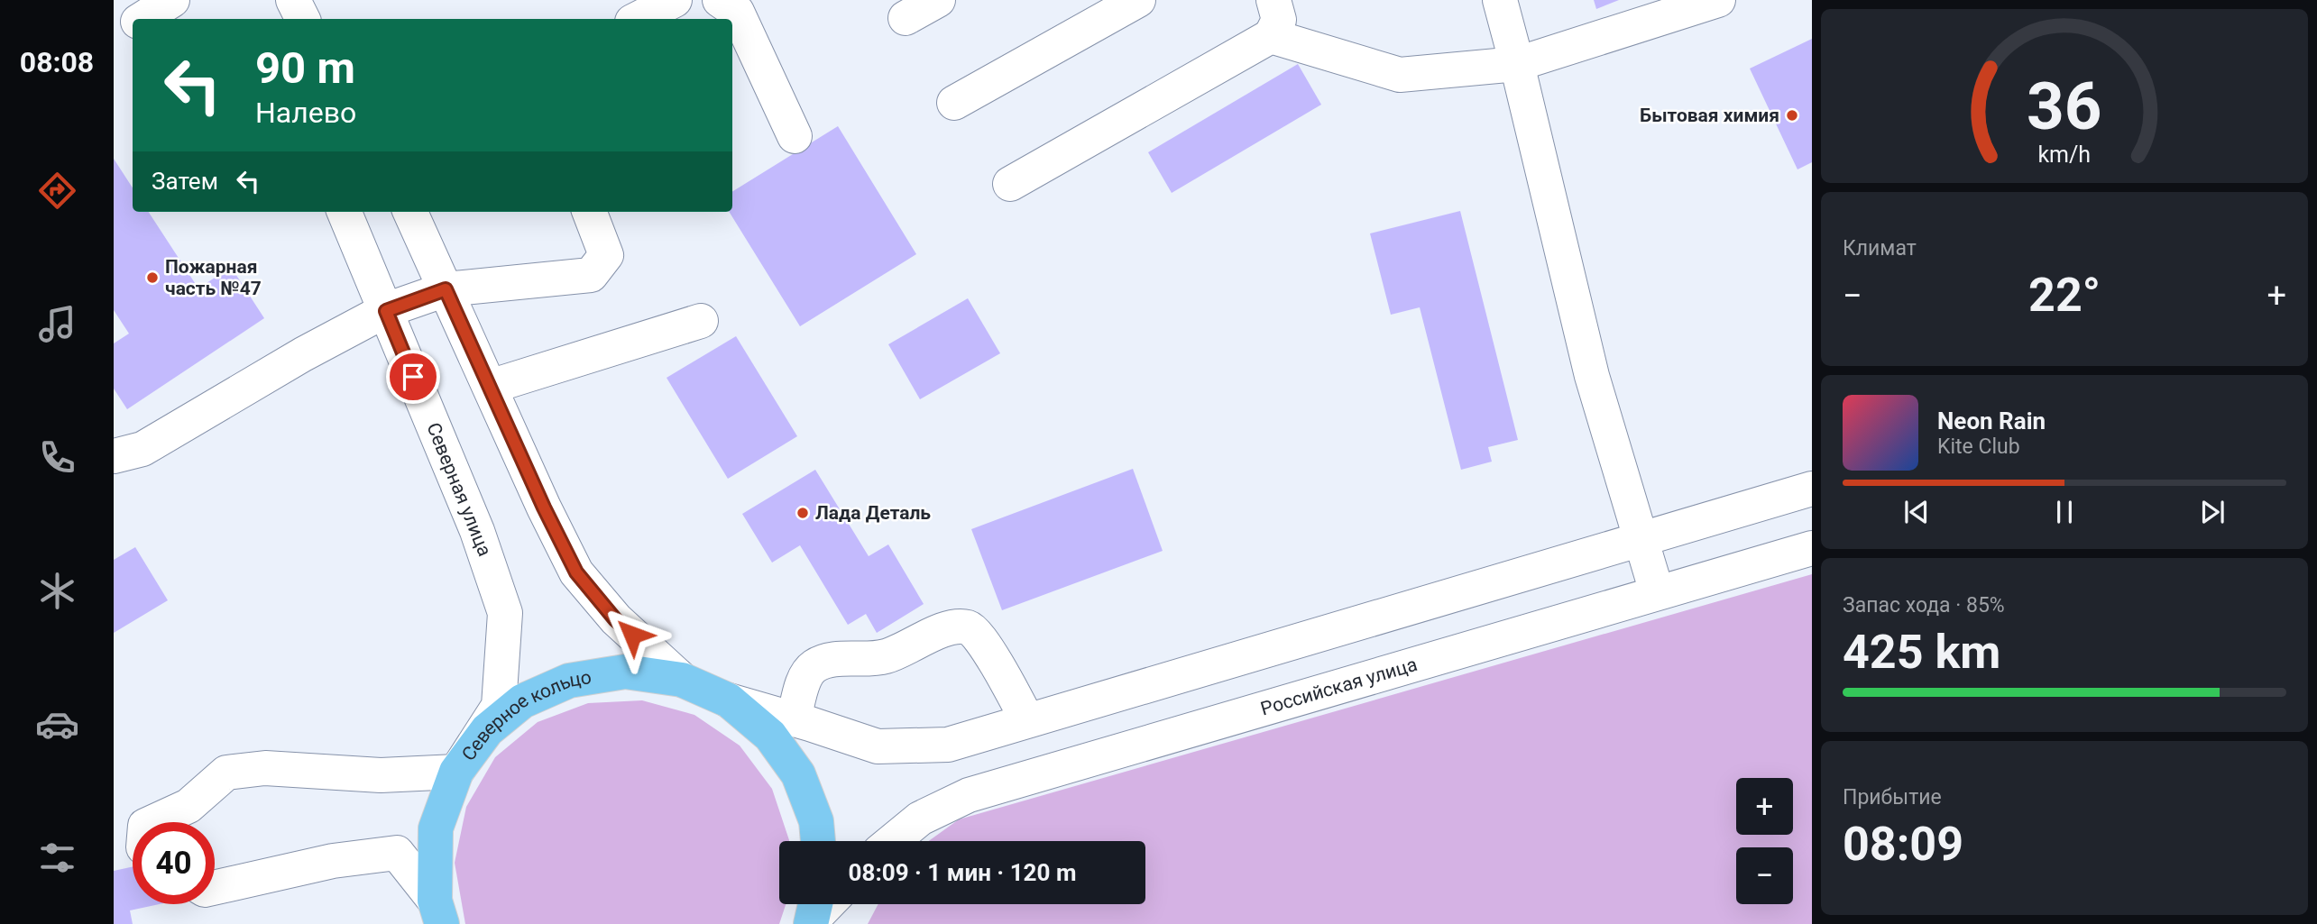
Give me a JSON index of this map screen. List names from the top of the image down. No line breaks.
{"streets":{"main road":["Северное кольцо"],"street":["Северная улица","Российская улица"]},"crossings":[["Северная улица","Северное кольцо"]],"places":["Бытовая химия","Пожарная часть №47","Лада Деталь"],"page":{"tabs":"08:08","turn":["90 m","Налево"],"then":"Затем","tile":["Климат",["Запас хода · 85%","425 km"],["Прибытие","08:09"]],"heat":["−","22°","+"],"song":["Neon Rain","Kite Club"],"map_buttons":["+","−"],"limit":"40","trip":"08:09 · 1 мин · 120 m","gauge":["36","km/h"]}}
